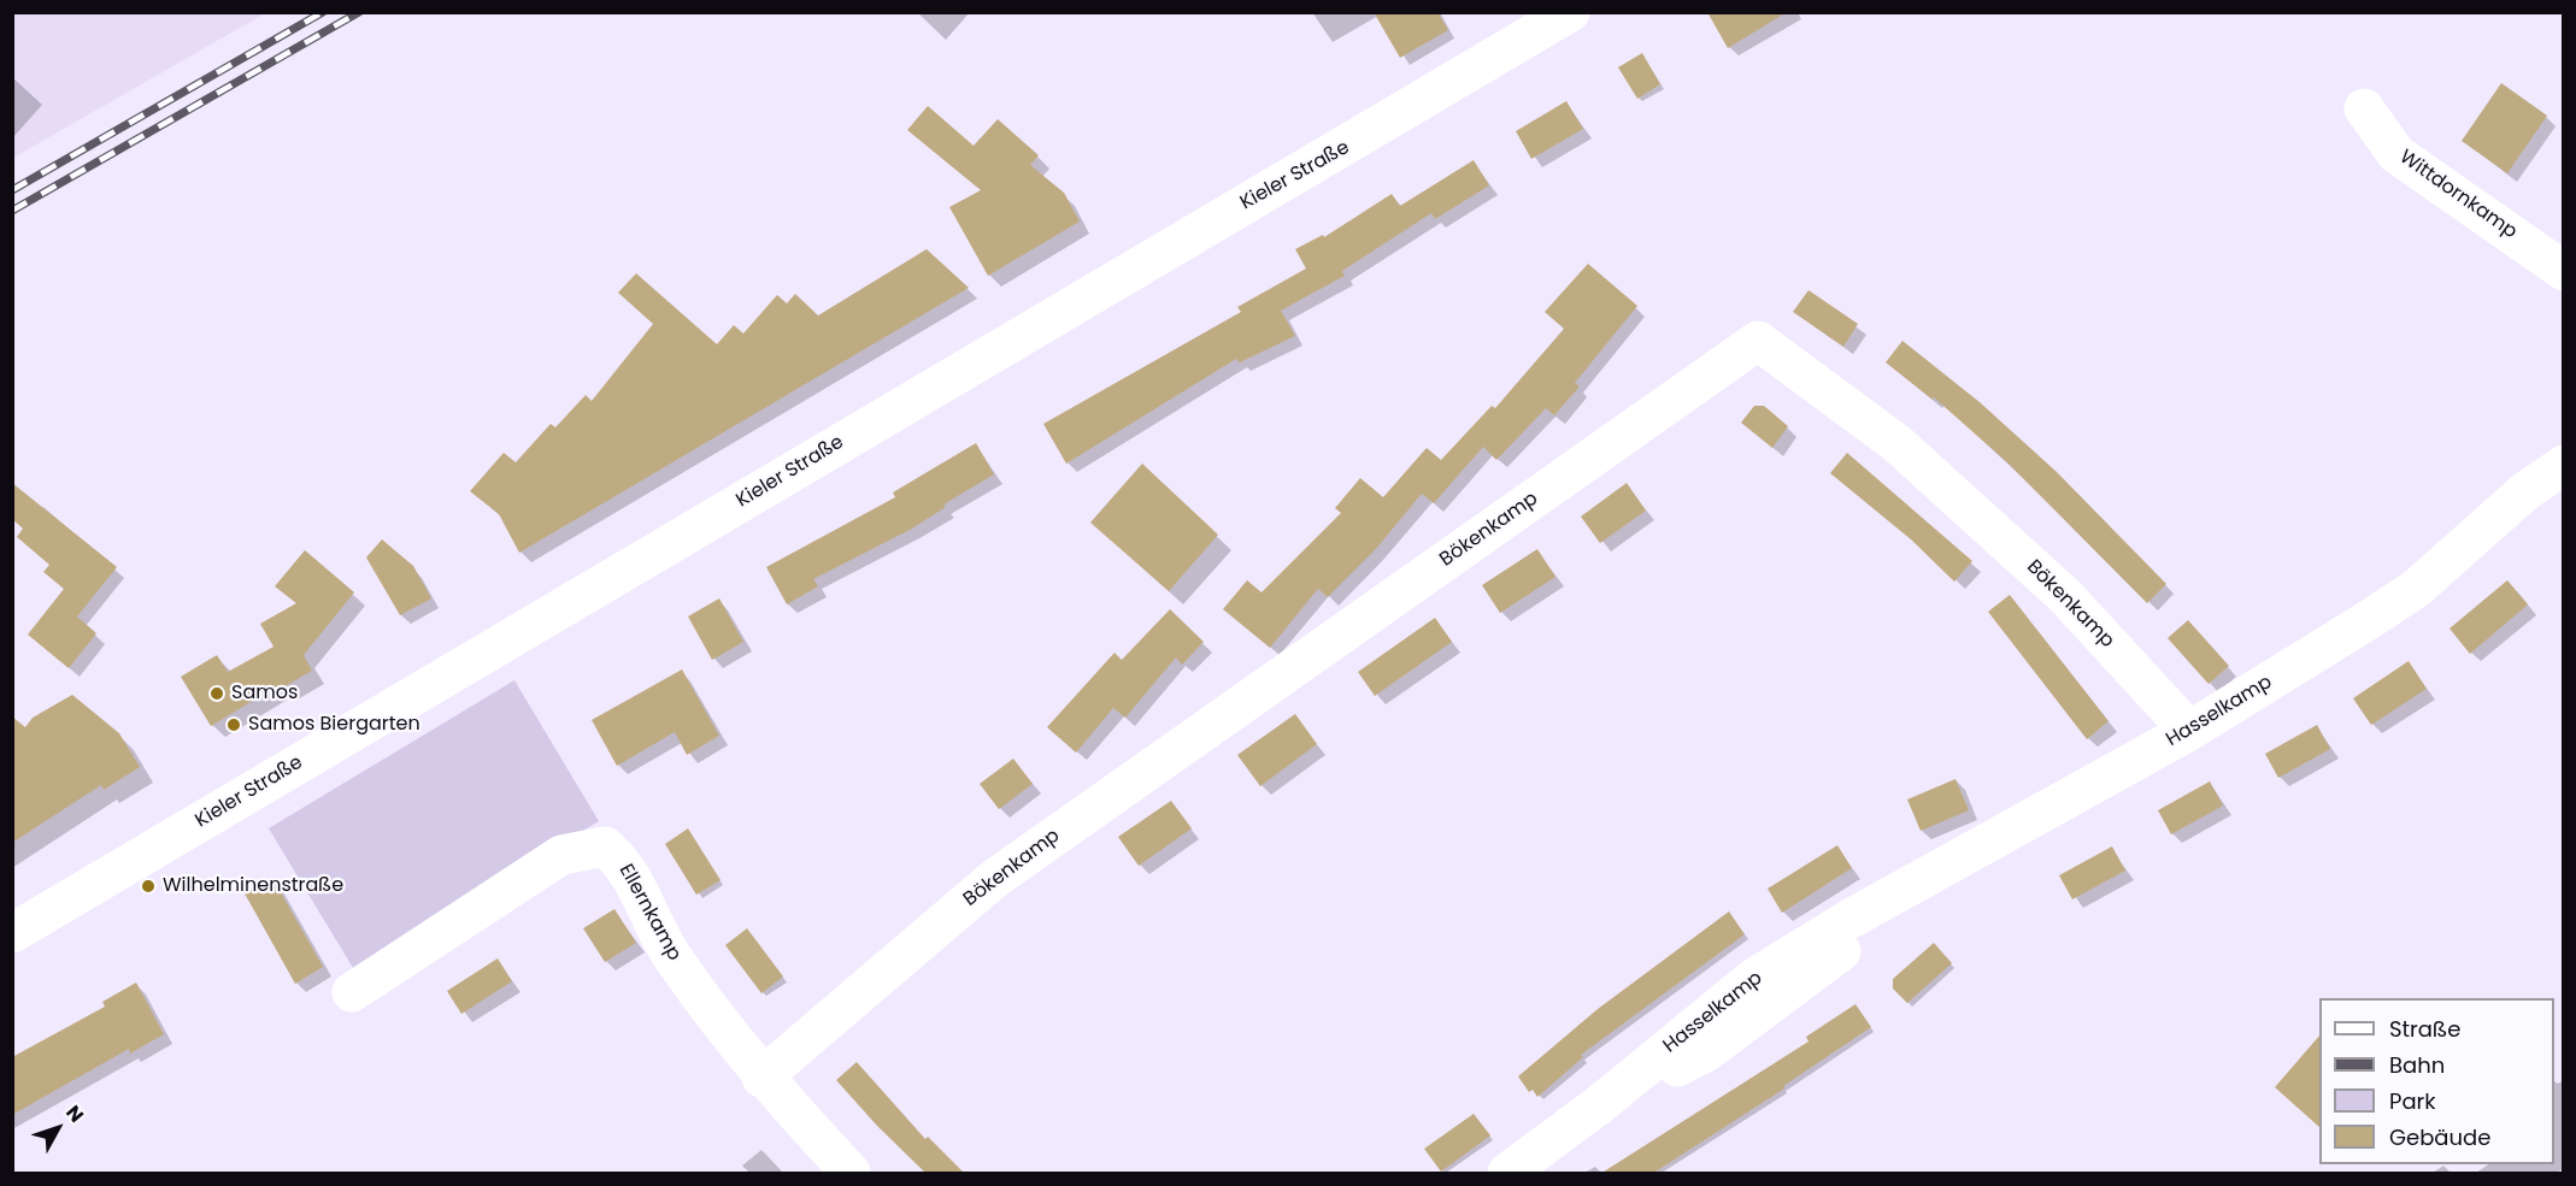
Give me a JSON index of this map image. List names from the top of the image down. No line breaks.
{"streets":{"street":["Kieler Straße","Wittdornkamp","Bökenkamp","Hasselkamp","Ellernkamp"]},"crossings":[["Bökenkamp","Hasselkamp"],["Bökenkamp","Ellernkamp"]],"places":["Samos","Samos Biergarten","Wilhelminenstraße"],"legend":["Straße","Bahn","Park","Gebäude"],"north":"top right"}
